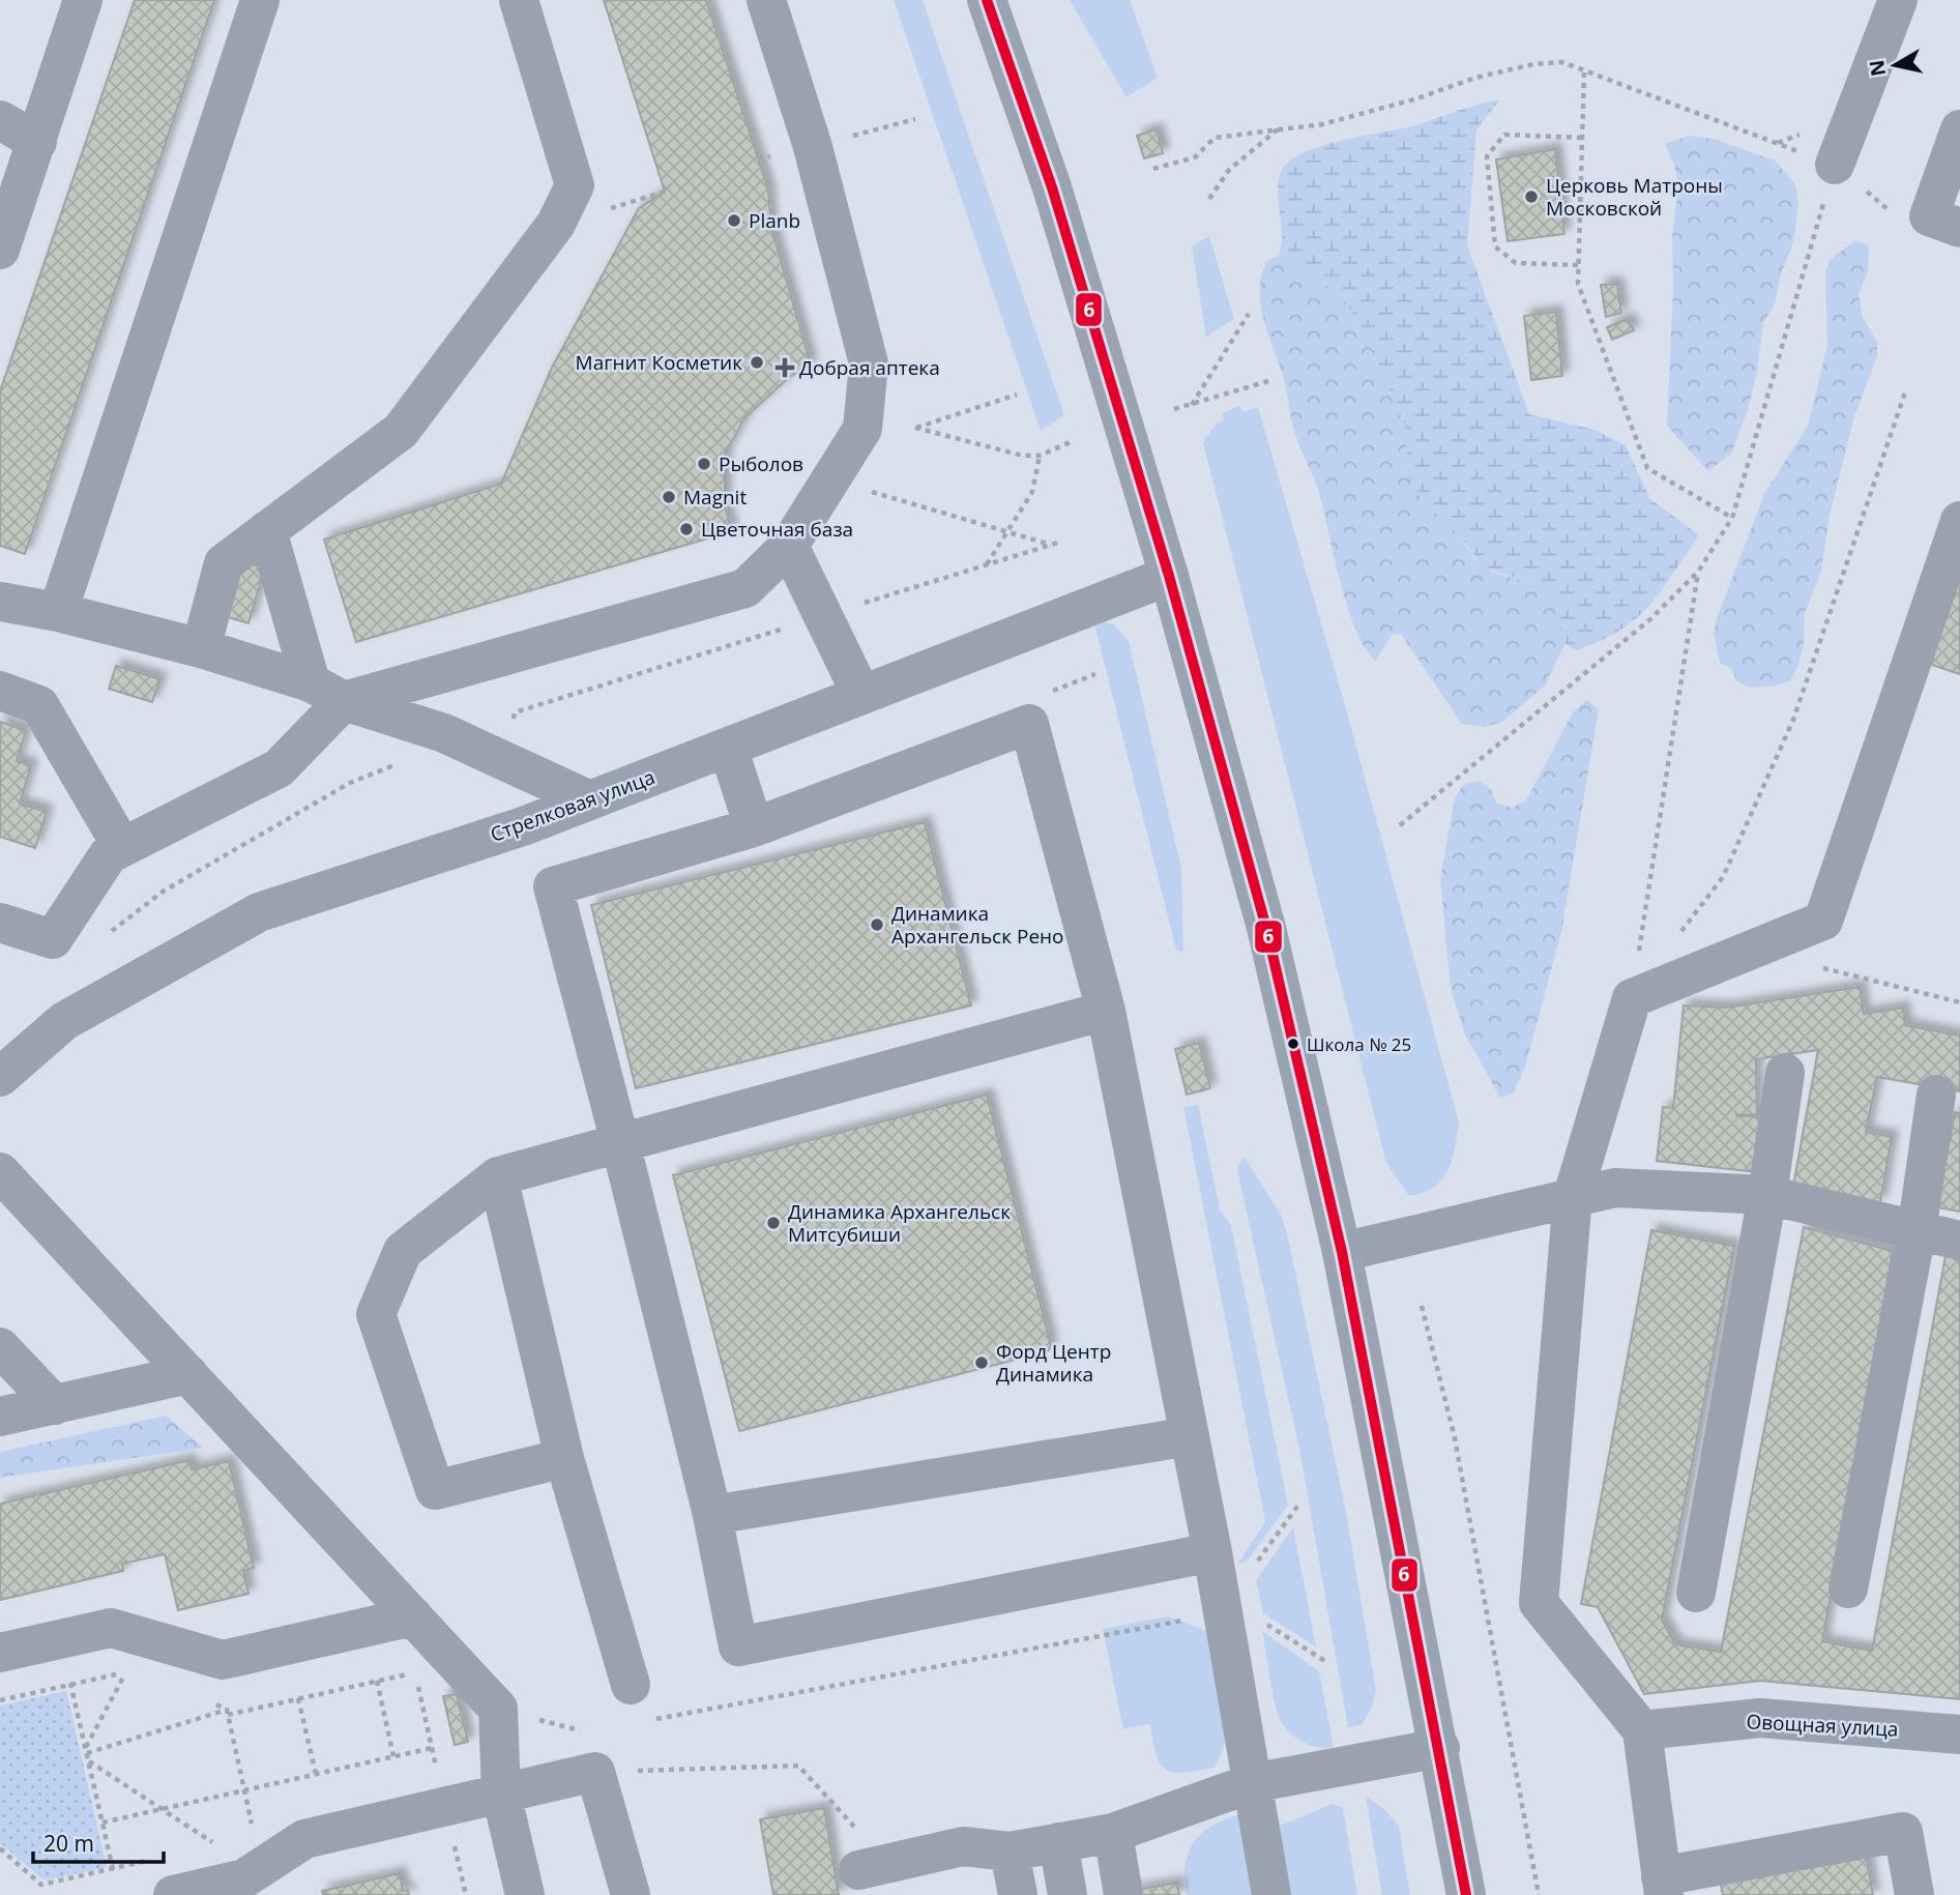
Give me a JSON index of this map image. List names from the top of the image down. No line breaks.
{"streets":{"street":["Стрелковая улица","Овощная улица"]},"places":{"other":["Церковь Матроны Московской","Planb","Магнит Косметик","Рыболов","Magnit","Цветочная база","Динамика Архангельск Рено","Школа № 25","Динамика Архангельск Митсубиши","Форд Центр Динамика"],"health":["Добрая аптека"]},"lines":["transit line 6"],"scale_bar":"20 m","north":"left"}
